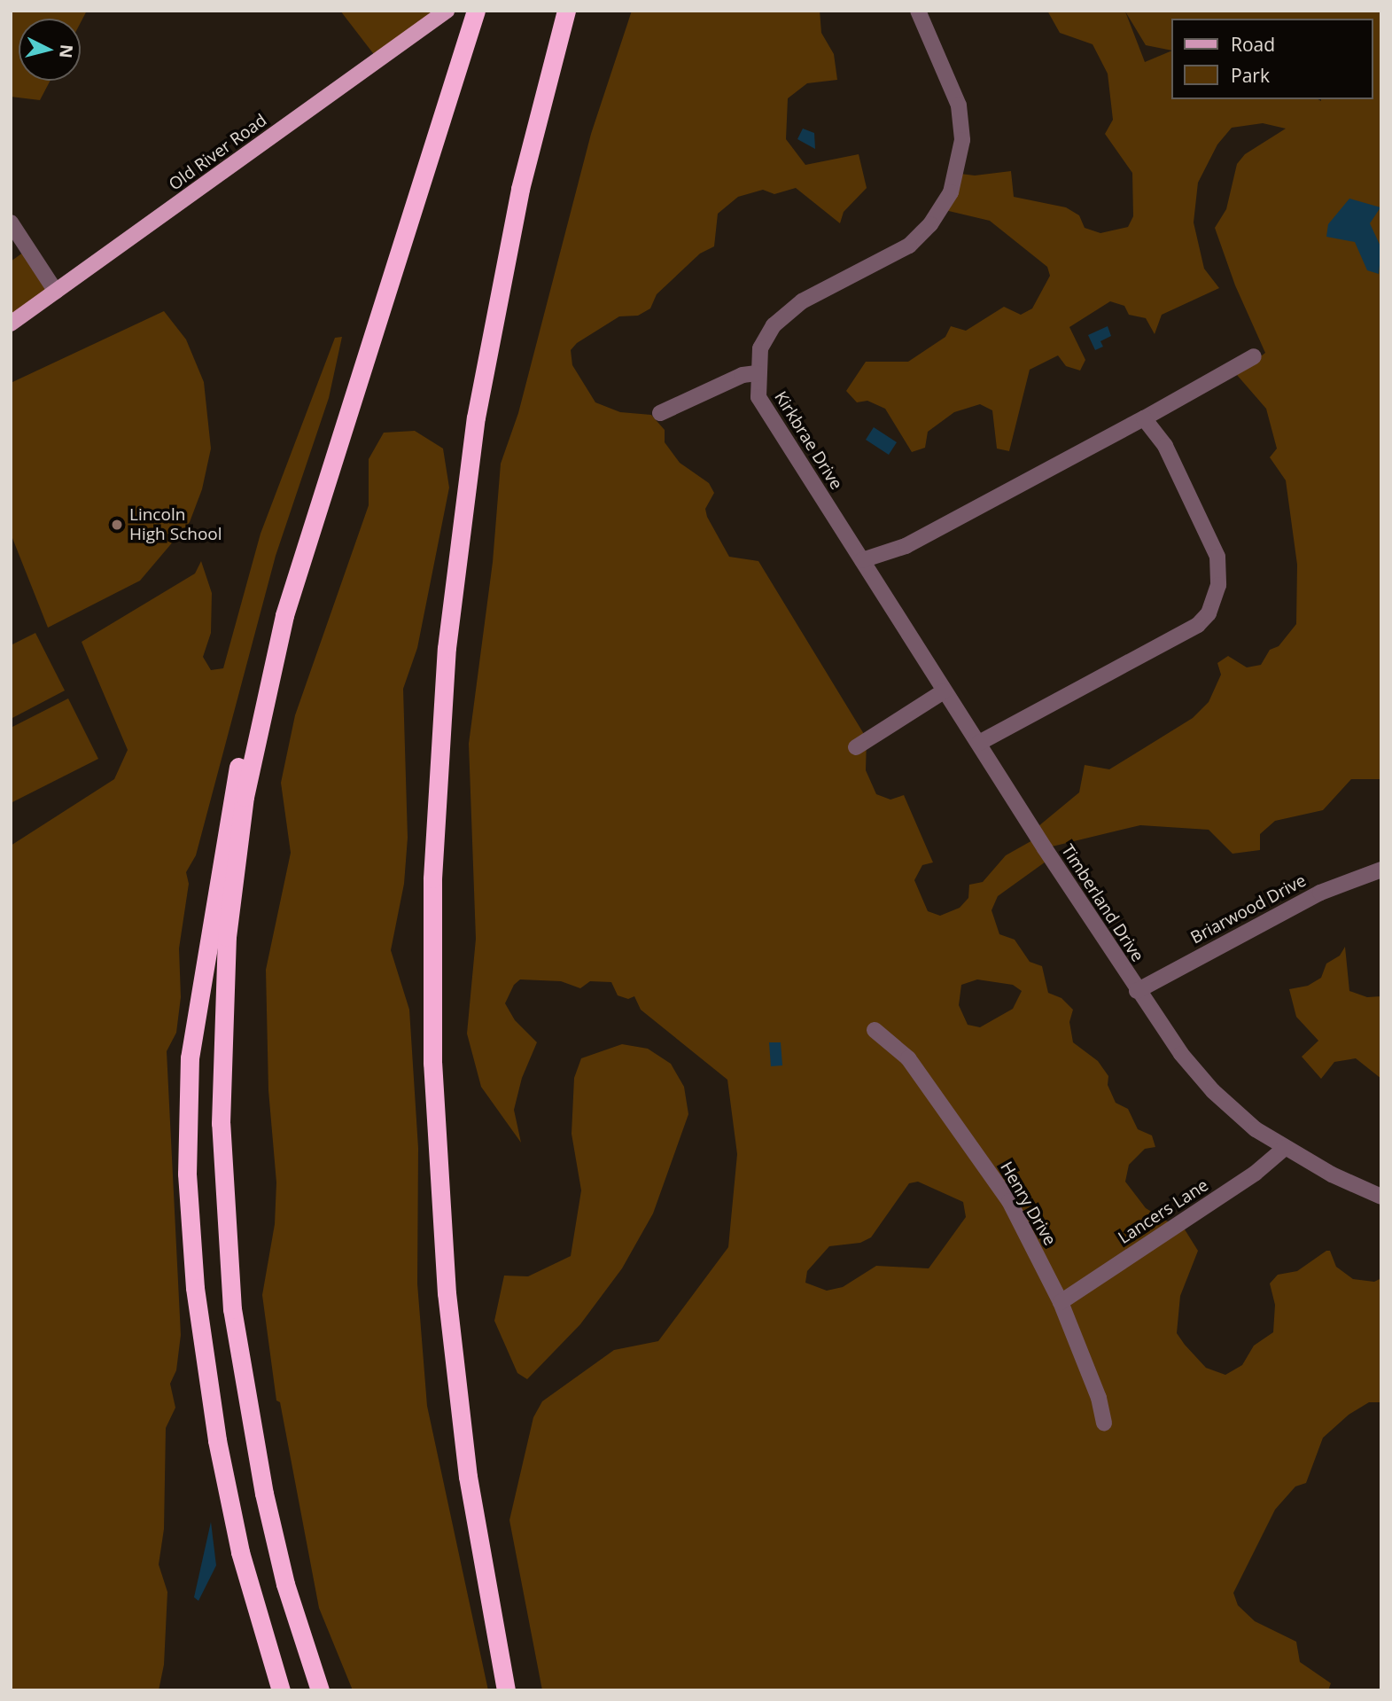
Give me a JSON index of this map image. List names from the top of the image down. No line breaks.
{"streets":{"main road":["Old River Road"],"street":["Kirkbrae Drive","Timberland Drive","Briarwood Drive","Henry Drive","Lancers Lane"]},"crossings":[["Kirkbrae Drive","Timberland Drive"],["Timberland Drive","Briarwood Drive"],["Timberland Drive","Lancers Lane"],["Henry Drive","Lancers Lane"]],"places":["Lincoln High School"],"legend":["Road","Park"],"north":"right"}
